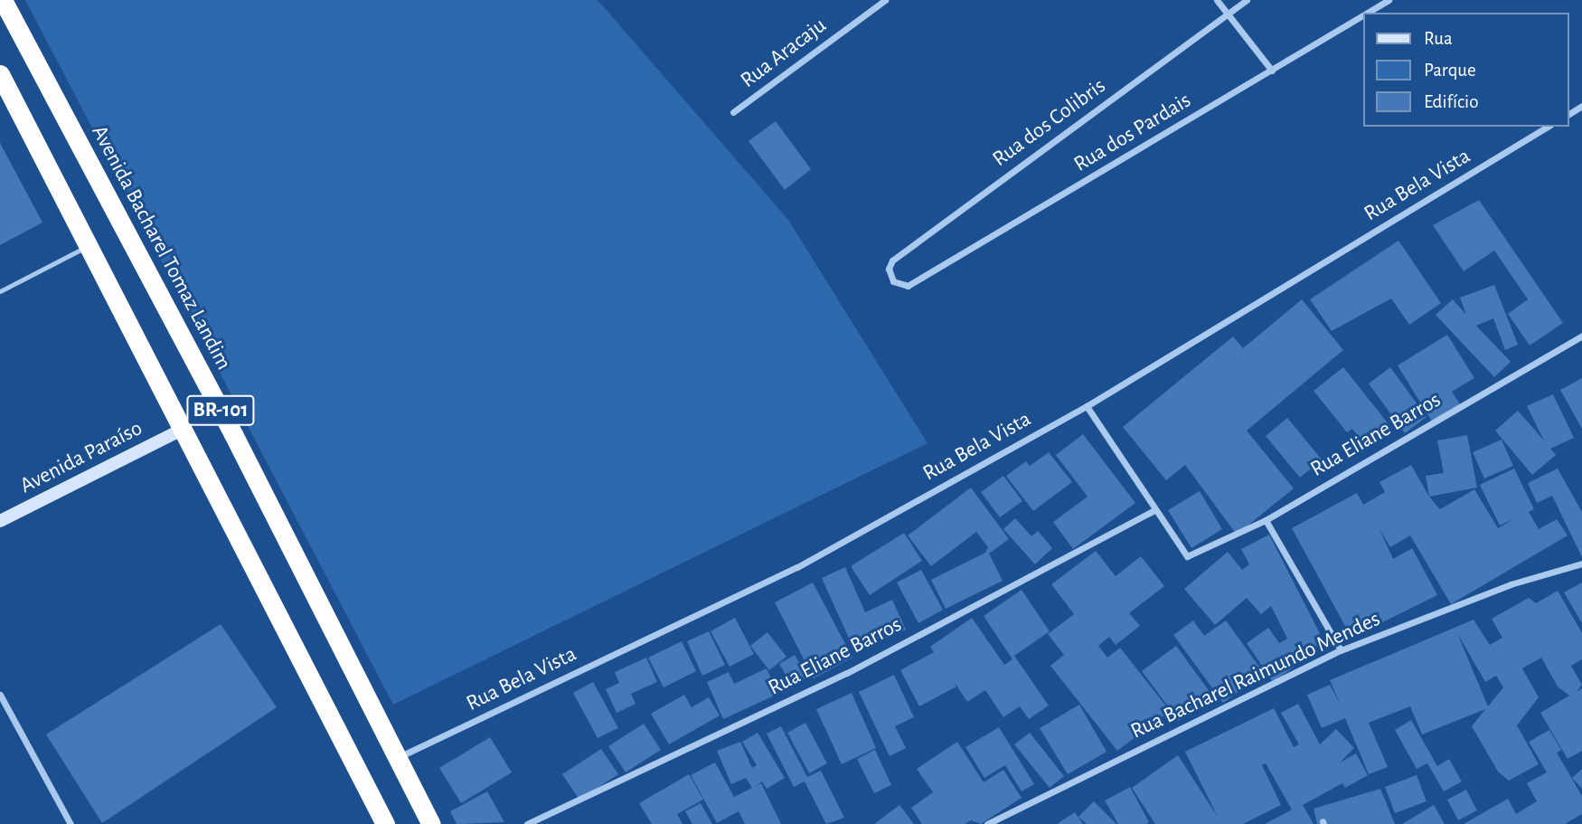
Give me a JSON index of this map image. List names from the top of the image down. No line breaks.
{"streets":{"highway":["Avenida Bacharel Tomaz Landim","BR-101"],"street":["Rua Aracaju","Rua dos Colibris","Rua dos Pardais","Rua Bela Vista","Rua Eliane Barros","Avenida Paraíso","Rua Bacharel Raimundo Mendes"]},"crossings":[["Rua dos Colibris","Rua dos Pardais"],["Rua Bela Vista","Avenida Bacharel Tomaz Landim"],["BR-101","Avenida Paraíso"]],"legend":["Rua","Parque","Edifício"]}
